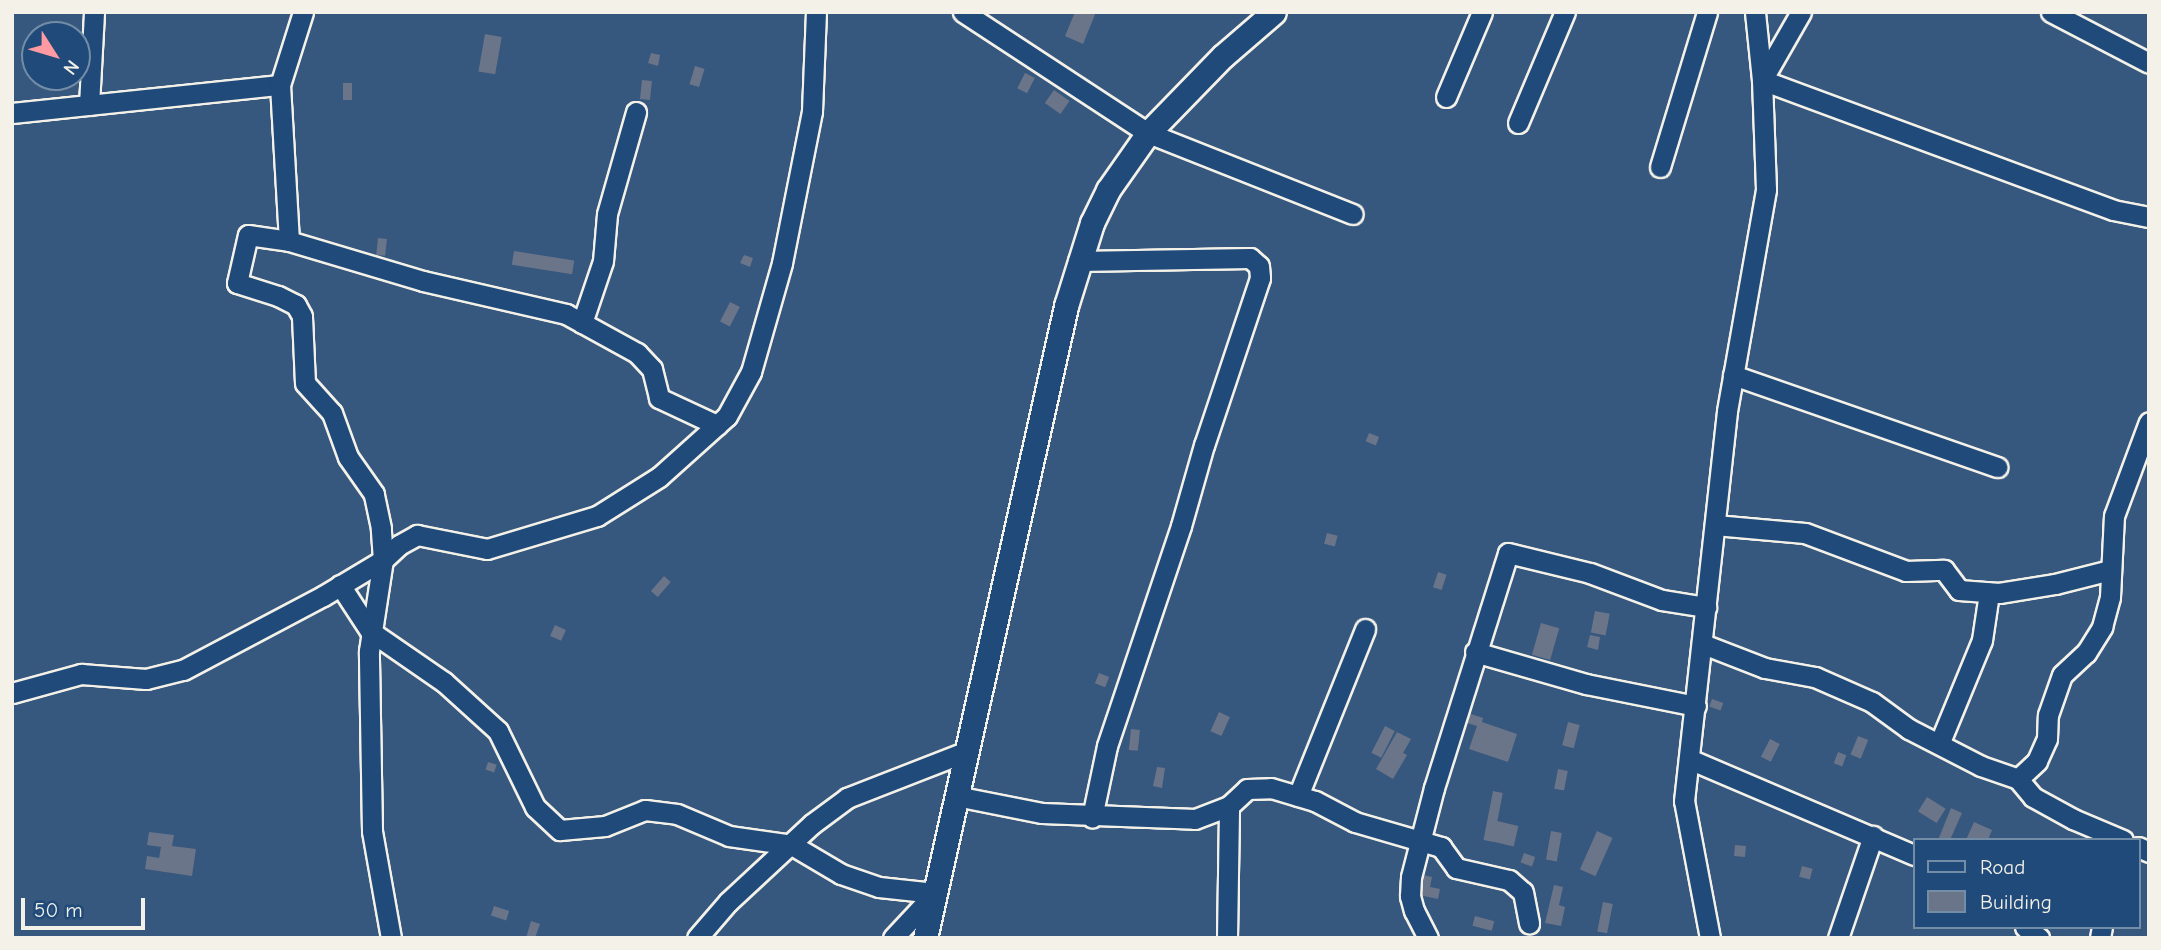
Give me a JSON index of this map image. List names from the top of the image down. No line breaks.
{"legend":["Road","Building"],"scale_bar":"50 m","north":"bottom right"}
